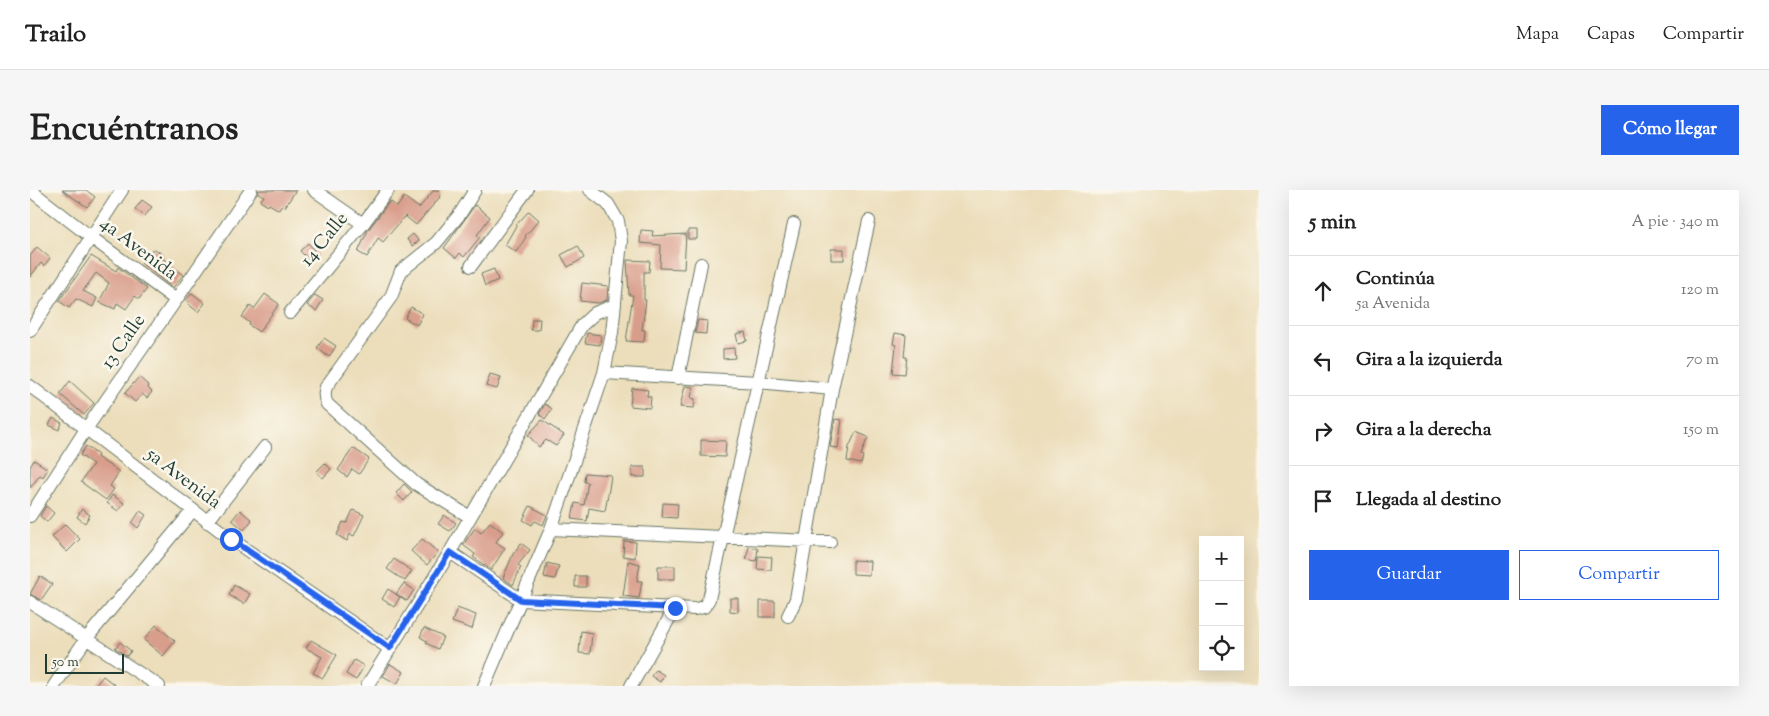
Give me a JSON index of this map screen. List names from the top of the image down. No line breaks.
{"streets":{"street":["14 Calle","4a Avenida","13 Calle","5a Avenida"]},"crossings":[["4a Avenida","13 Calle"],["13 Calle","5a Avenida"]],"scale_bar":"50 m","page":{"header":"Trailo","nav":["Mapa","Capas","Compartir"],"title":"Encuéntranos","buttons":["Cómo llegar",["Guardar","Compartir"]],"heading":["5 min","A pie · 340 m"],"list":[["Continúa","5a Avenida","120 m"],["Gira a la izquierda","70 m"],["Gira a la derecha","150 m"],"Llegada al destino"],"map_buttons":["+","−"],"scale":"50 m"}}
